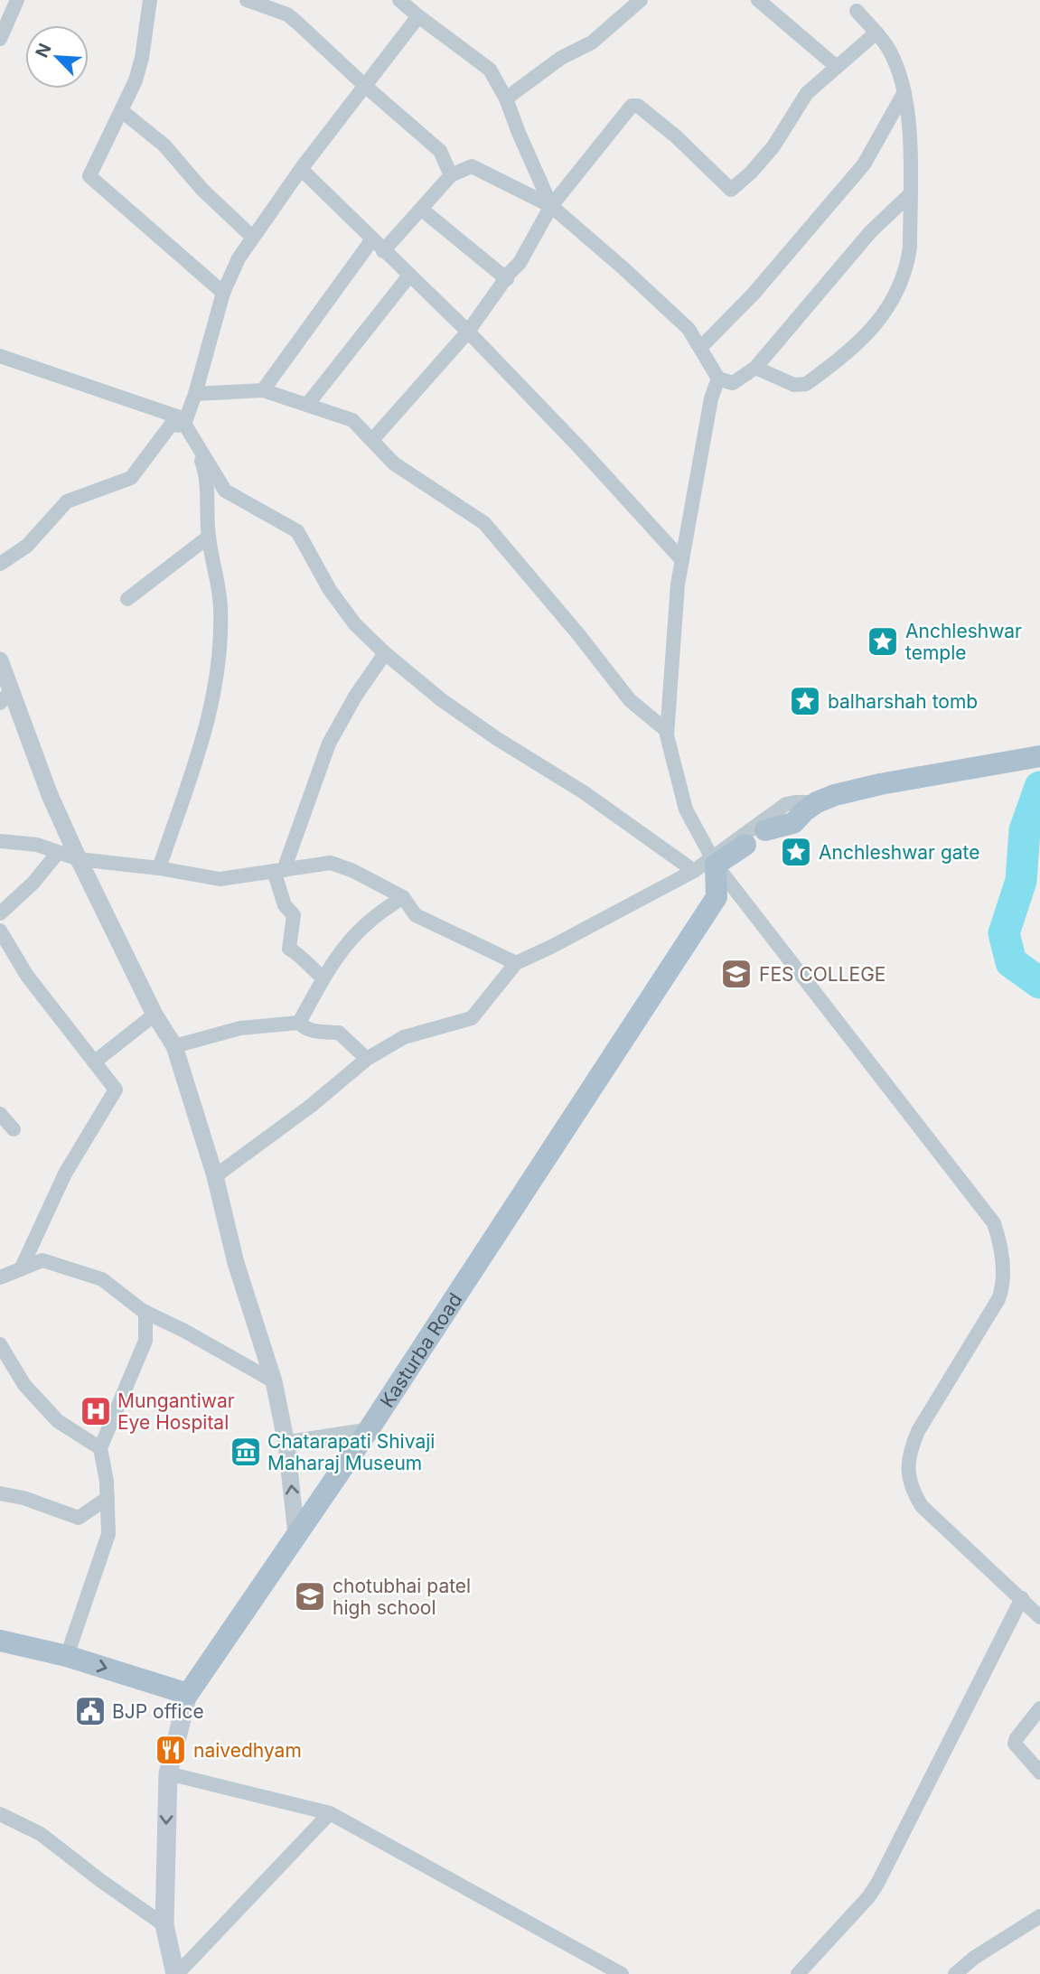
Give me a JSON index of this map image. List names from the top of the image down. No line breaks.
{"streets":{"main road":["Kasturba Road"]},"places":{"place":["Anchleshwar temple","balharshah tomb","Anchleshwar gate"],"school or university":["FES COLLEGE","chotubhai patel high school"],"hospital":["Mungantiwar Eye Hospital"],"museum":["Chatarapati Shivaji Maharaj Museum"],"public building":["BJP office"],"restaurant":["naivedhyam"]},"north":"top left"}
